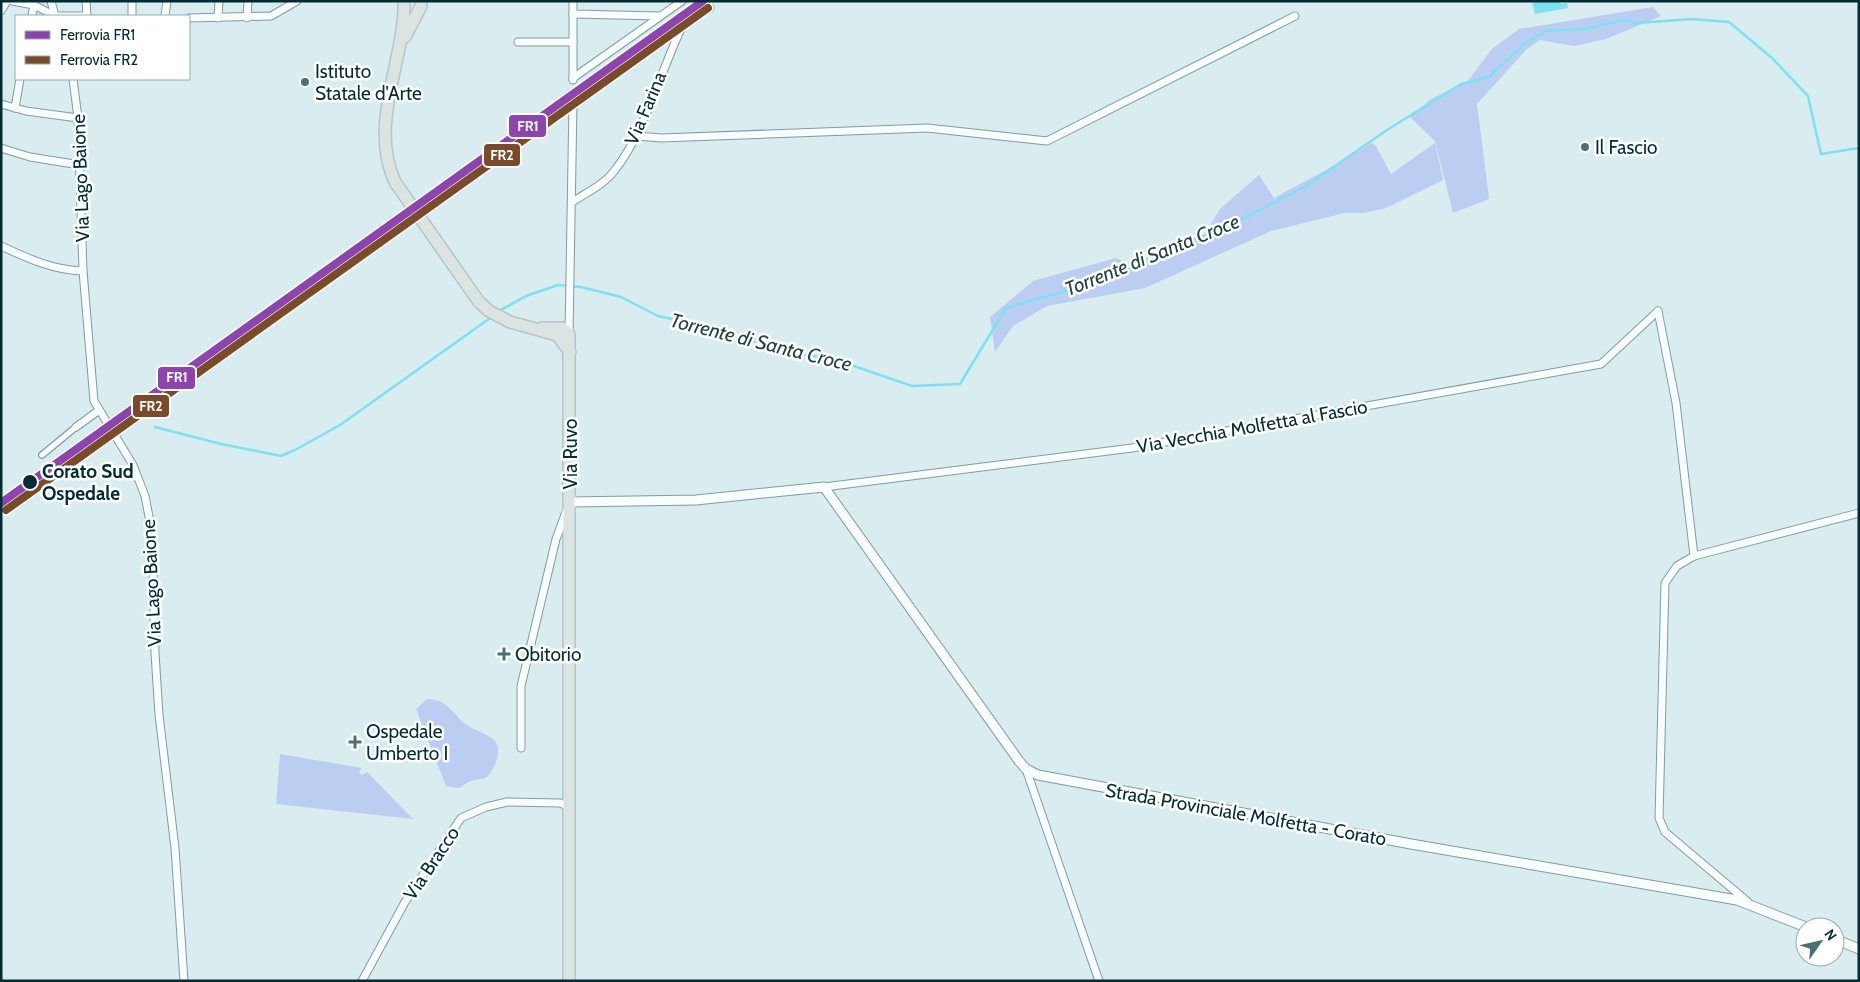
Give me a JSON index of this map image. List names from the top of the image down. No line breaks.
{"streets":{"main road":["Via Ruvo"],"street":["Via Farina","Via Lago Baione","Via Vecchia Molfetta al Fascio","Strada Provinciale Molfetta - Corato","Via Bracco"]},"crossings":[["Via Farina","Via Ruvo"],["Via Ruvo","Via Bracco"]],"water":["Torrente di Santa Croce"],"places":{"other":["Istituto Statale d'Arte","Il Fascio","Corato Sud Ospedale"],"health":["Obitorio","Ospedale Umberto I"]},"lines":["rail line FR1","rail line FR2"],"legend":["Ferrovia FR1","Ferrovia FR2"],"north":"top right"}
